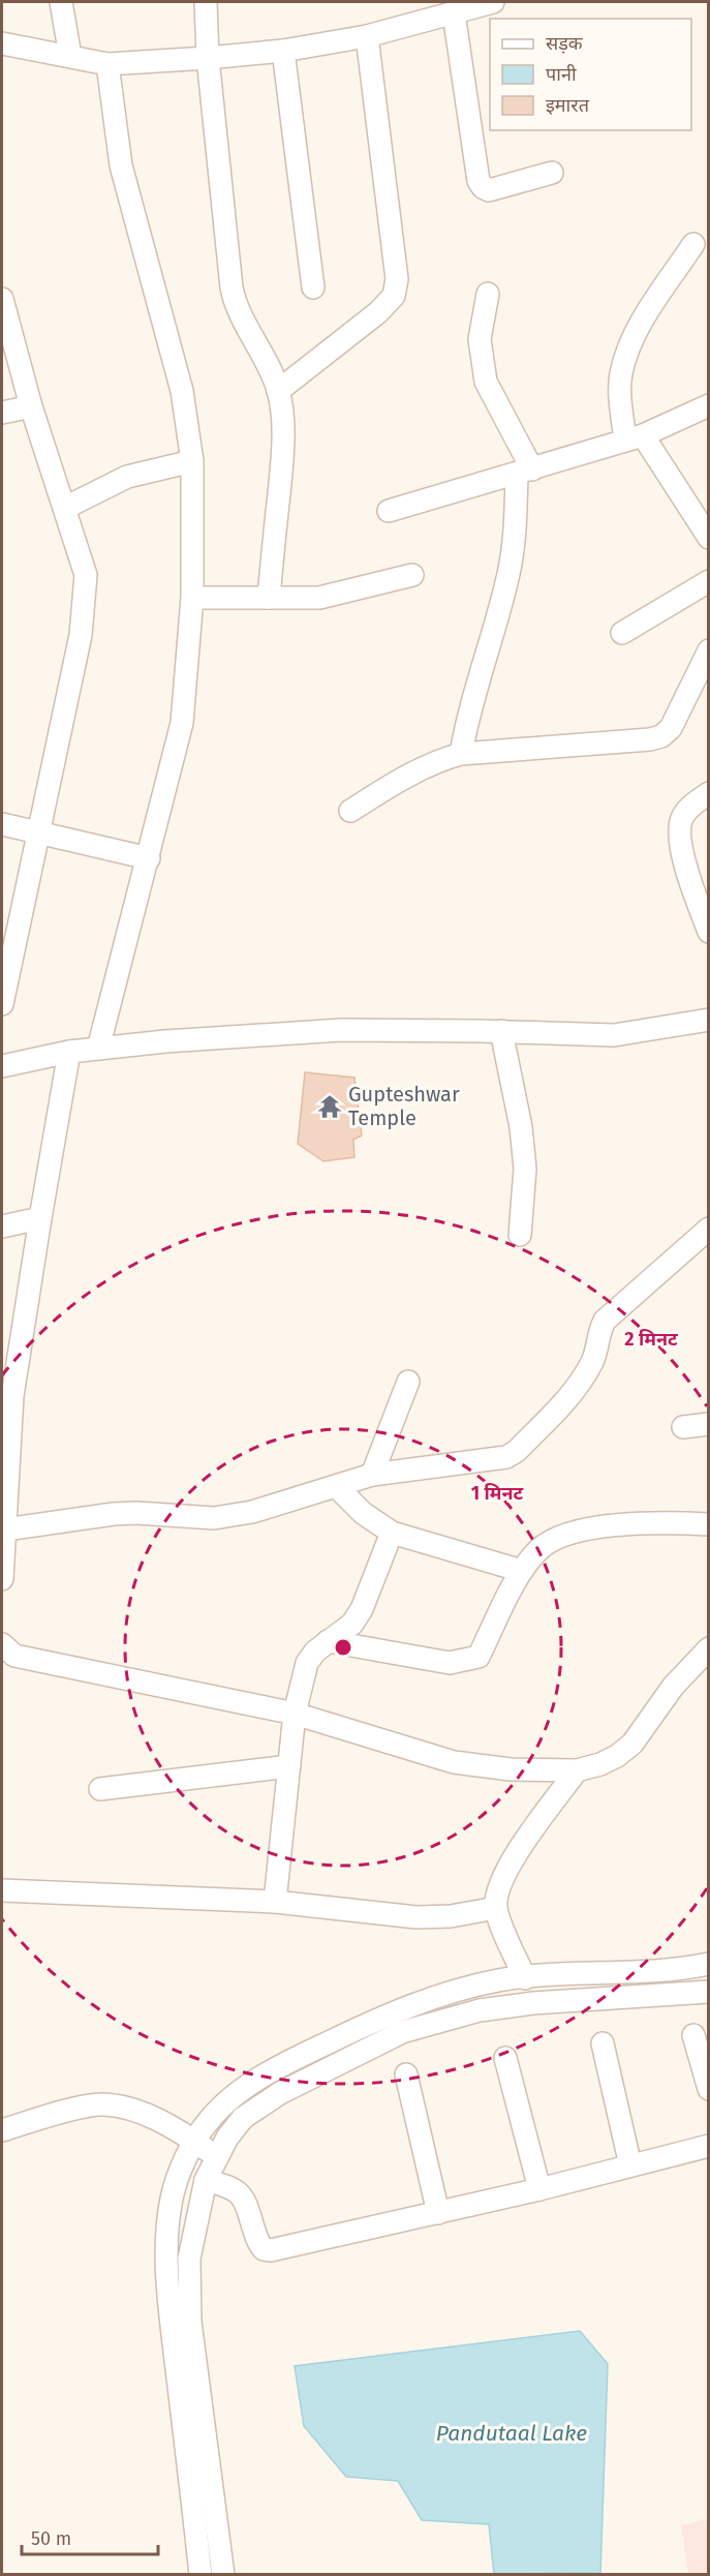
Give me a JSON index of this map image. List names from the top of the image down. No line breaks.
{"water":["Pandutaal Lake"],"places":{"temple":["Gupteshwar Temple"]},"legend":["सड़क","पानी","इमारत"],"scale_bar":"50 m","rings":["2 मिनट","1 मिनट"]}
